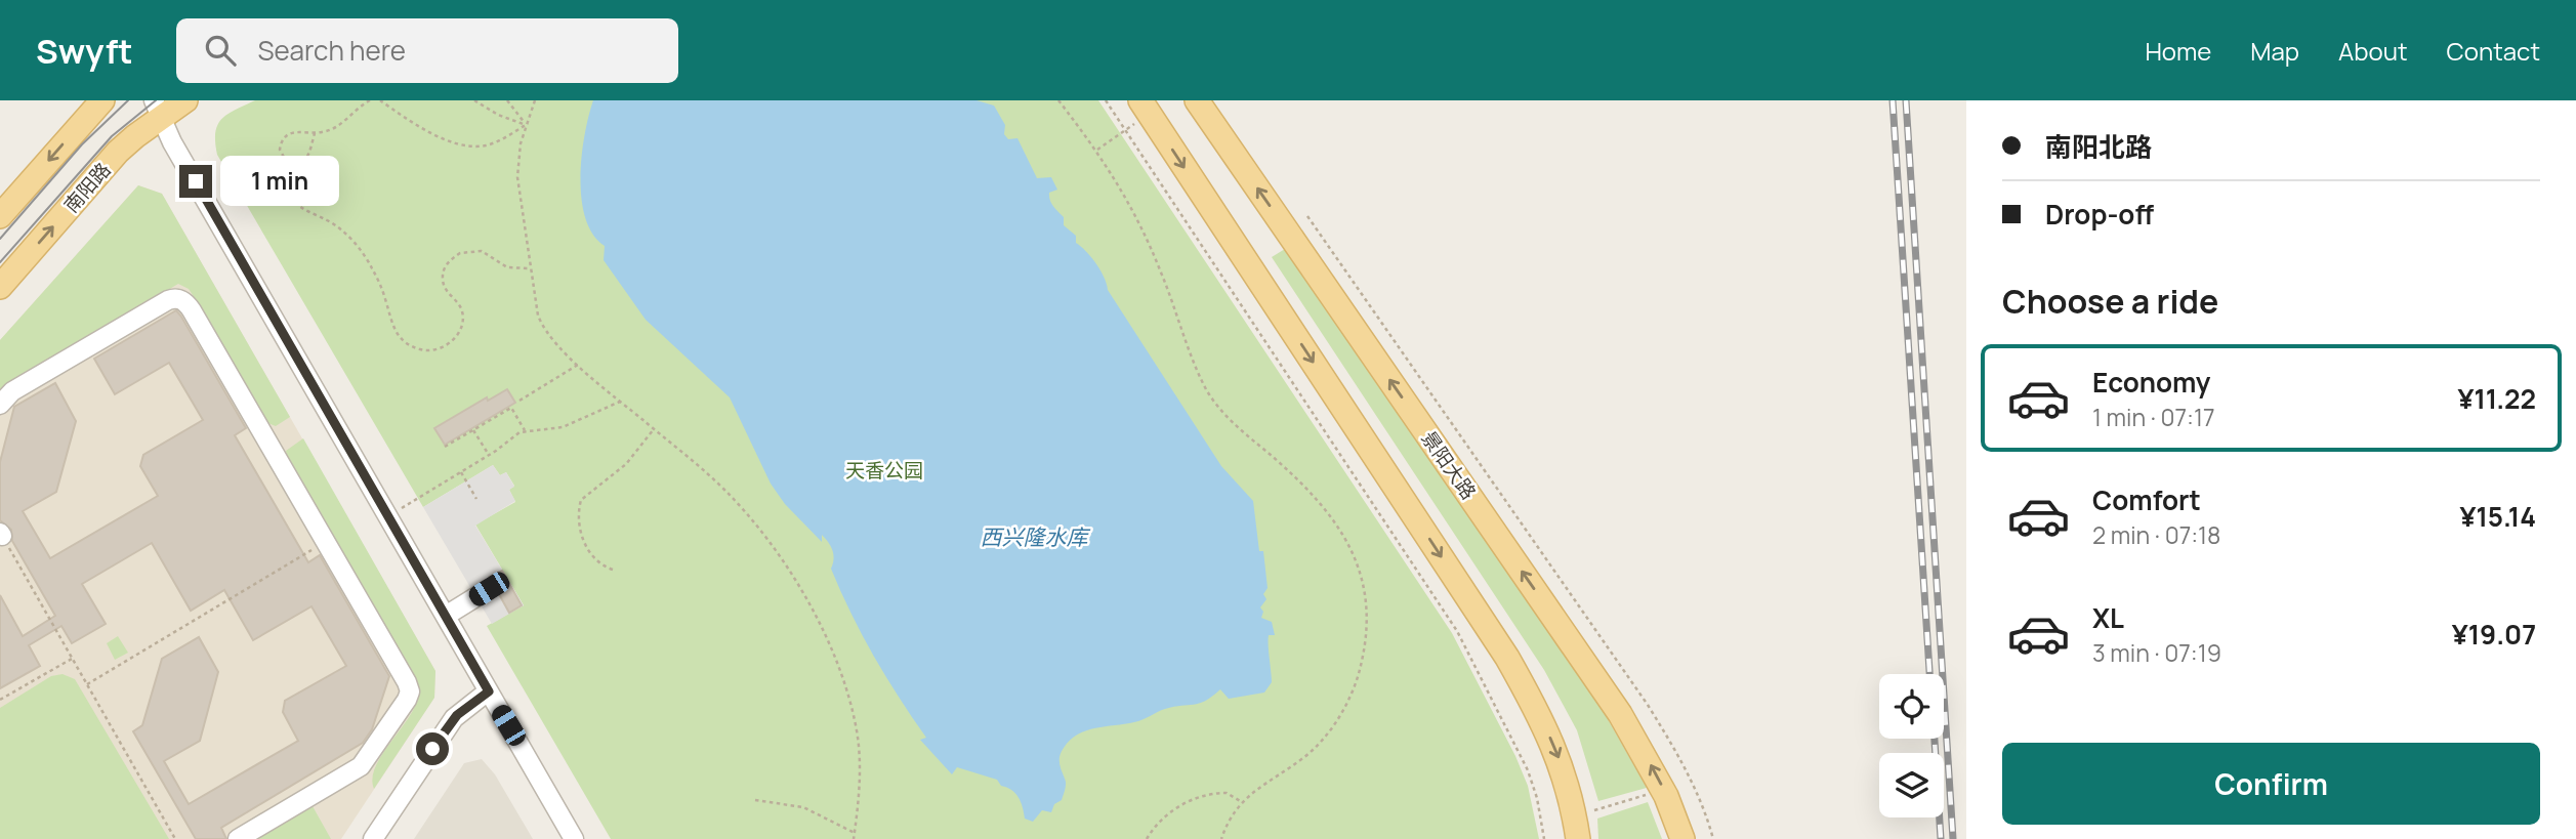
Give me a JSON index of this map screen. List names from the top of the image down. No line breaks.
{"streets":{"main road":["南阳路","景阳大路"]},"water":["西兴隆水库"],"parks":["天香公园"],"page":{"header":"Swyft","search":"Search here","nav":["Home","Map","About","Contact"],"banner":["南阳北路","Drop-off"],"bubble":"1 min","heading":"Choose a ride","list":[{"name":"Economy","note":"1 min · 07:17","value":"¥11.22"},{"name":"Comfort","note":"2 min · 07:18","value":"¥15.14"},{"name":"XL","note":"3 min · 07:19","value":"¥19.07"}],"buttons":"Confirm"}}
